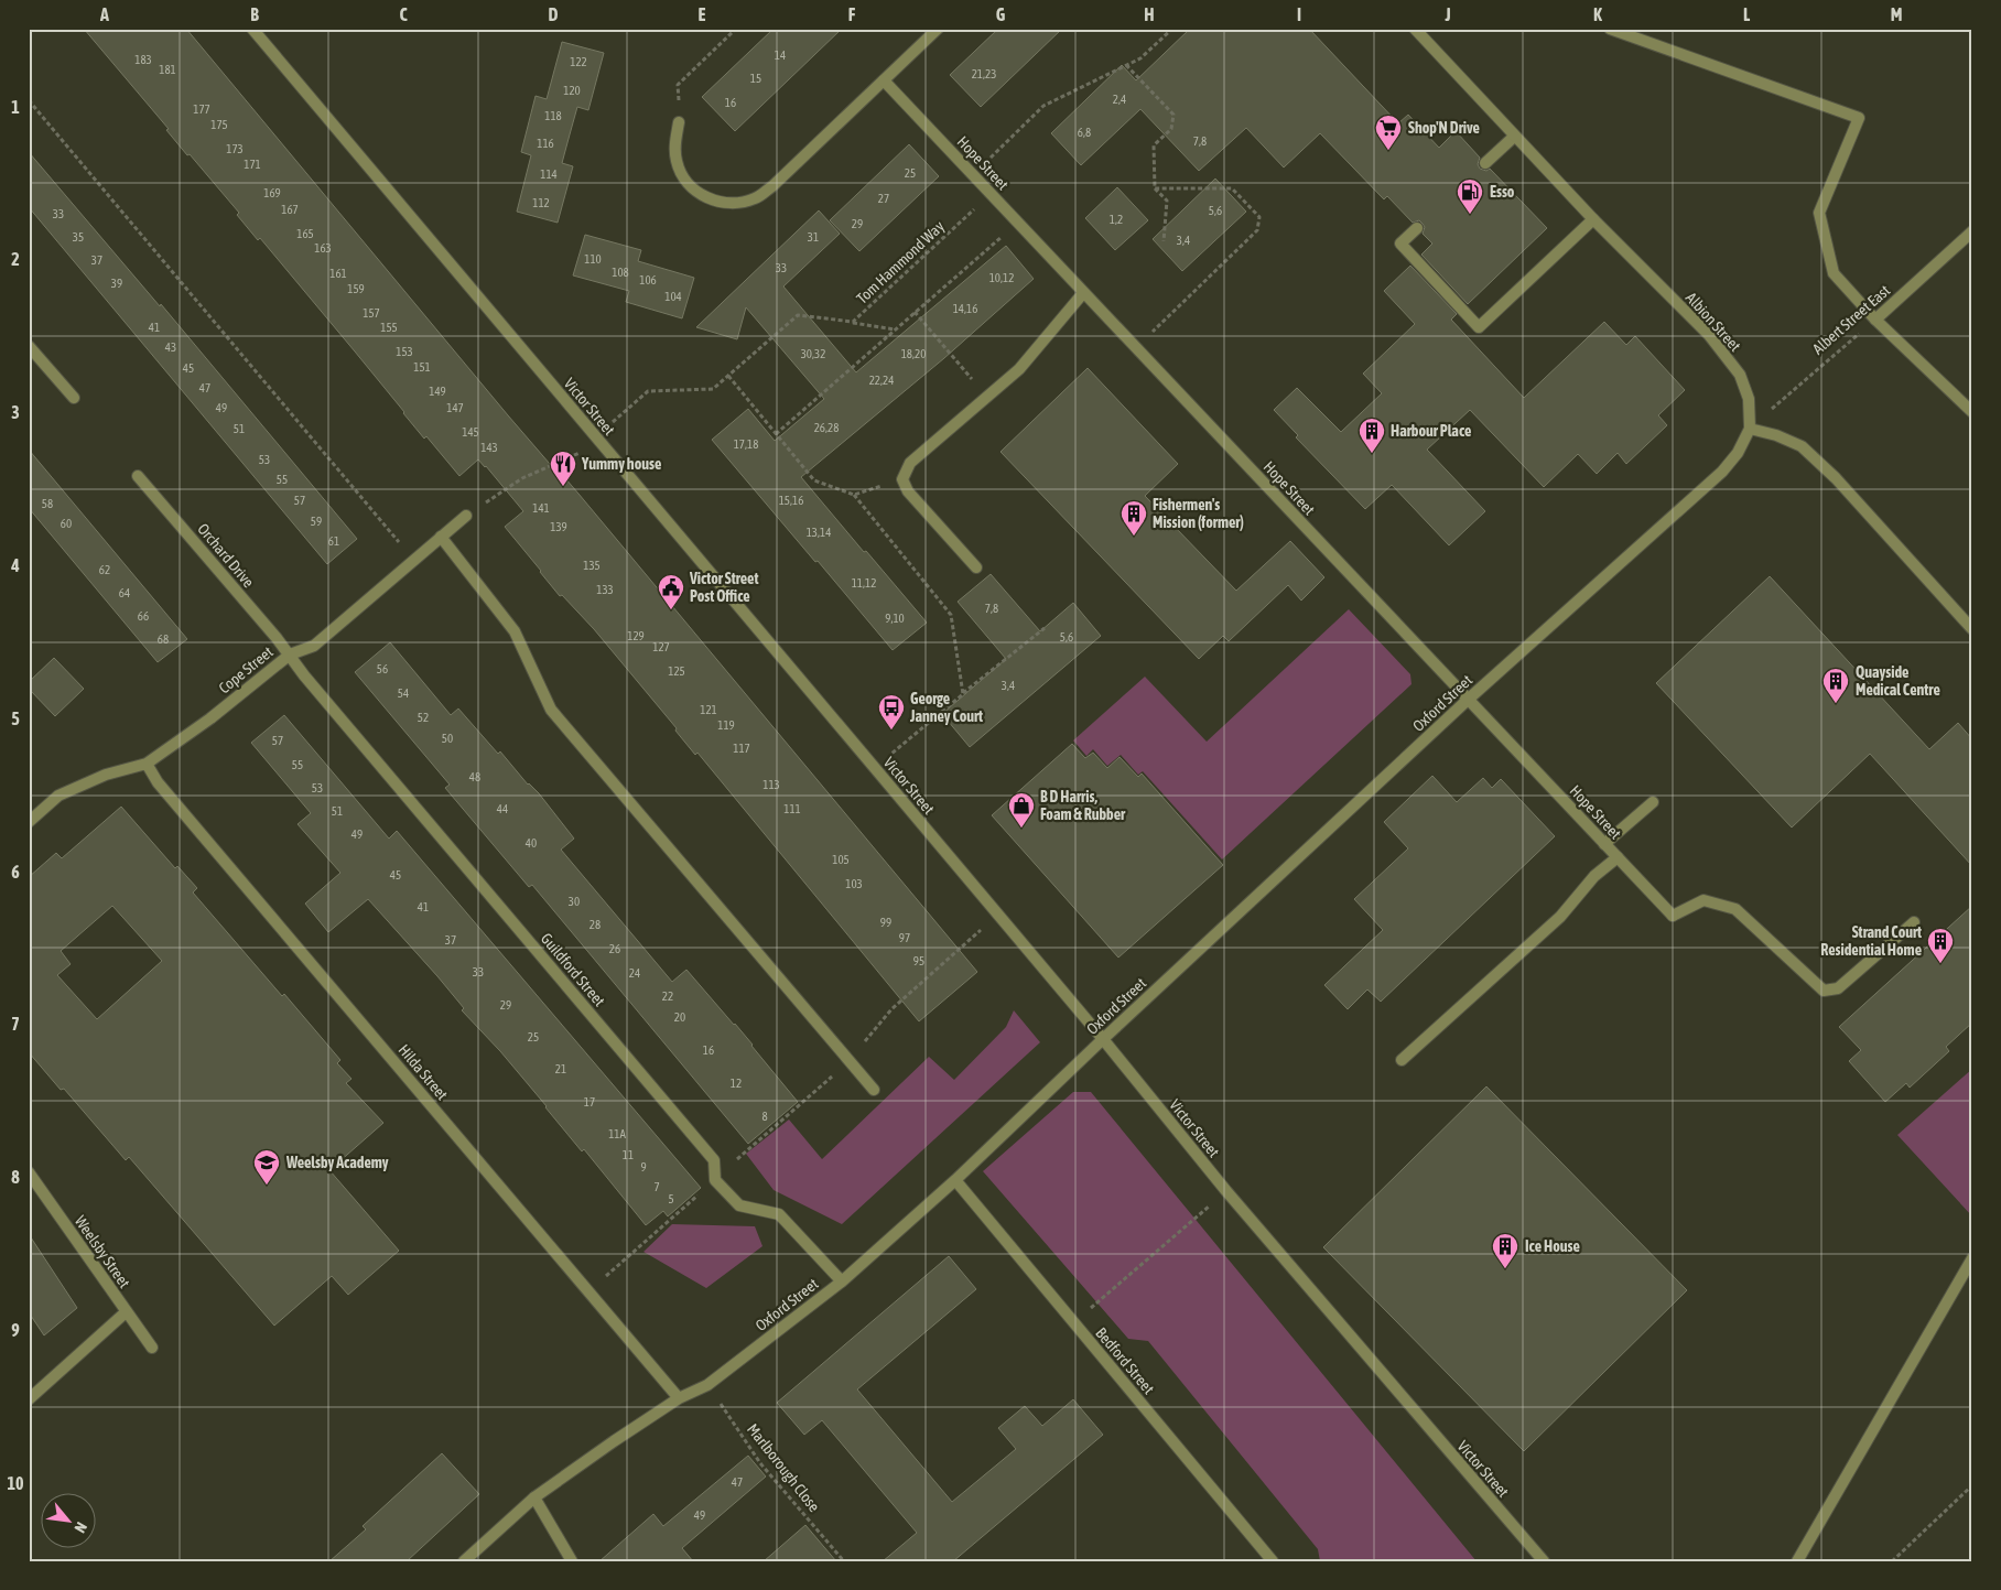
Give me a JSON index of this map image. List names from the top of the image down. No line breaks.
{"streets":{"street":["Hope Street","Albert Street East","Albion Street","Victor Street","Orchard Drive","Cope Street","Oxford Street","Guildford Street","Hilda Street","Weelsby Street","Bedford Street"],"path":["Tom Hammond Way","Marlborough Close"]},"crossings":[["Hope Street","Tom Hammond Way"],["Hope Street","Oxford Street"],["Tom Hammond Way","Victor Street"],["Tom Hammond Way","Cope Street"],["Albert Street East","Albion Street"],["Albert Street East","Oxford Street"],["Albion Street","Oxford Street"],["Victor Street","Oxford Street"],["Orchard Drive","Cope Street"],["Orchard Drive","Guildford Street"],["Cope Street","Guildford Street"],["Cope Street","Hilda Street"],["Oxford Street","Guildford Street"],["Oxford Street","Hilda Street"],["Oxford Street","Bedford Street"],["Oxford Street","Marlborough Close"]],"places":{"supermarket":["Shop'N Drive"],"fuel station":["Esso"],"building":["Harbour Place","Fishermen's Mission (former)","Quayside Medical Centre","Strand Court Residential Home","Ice House"],"restaurant":["Yummy house"],"public building":["Victor Street Post Office"],"bus stop":["George Janney Court"],"shop":["B D Harris, Foam & Rubber"],"school or university":["Weelsby Academy"]},"house_numbers":["14","183","122","181","21,23","15","120","2,4","16","177","118","175","6,8","7,8","116","173","171","25","114","169","27","112","167","5,6","33","1,2","29","165","35","31","3,4","163","110","37","33","108","161","10,12","106","39","159","104","14,16","157","41","155","43","153","30,32","18,20","151","45","22,24","47","149","49","147","26,28","51","145","17,18","143","53","55","57","15,16","58","141","59","60","139","13,14","61","135","62","11,12","133","64","7,8","66","9,10","129","5,6","68","127","56","125","3,4","54","121","52","119","50","57","117","55","48","113","53","44","111","51","49","40","105","45","103","30","41","99","28","97","37","26","95","33","24","22","29","20","25","16","21","12","17","8","11A","11","9","7","5","47","49"],"north":"bottom right","grid":{"columns":["A","B","C","D","E","F","G","H","I","J","K","L","M"],"rows":["1","2","3","4","5","6","7","8","9","10"]}}
